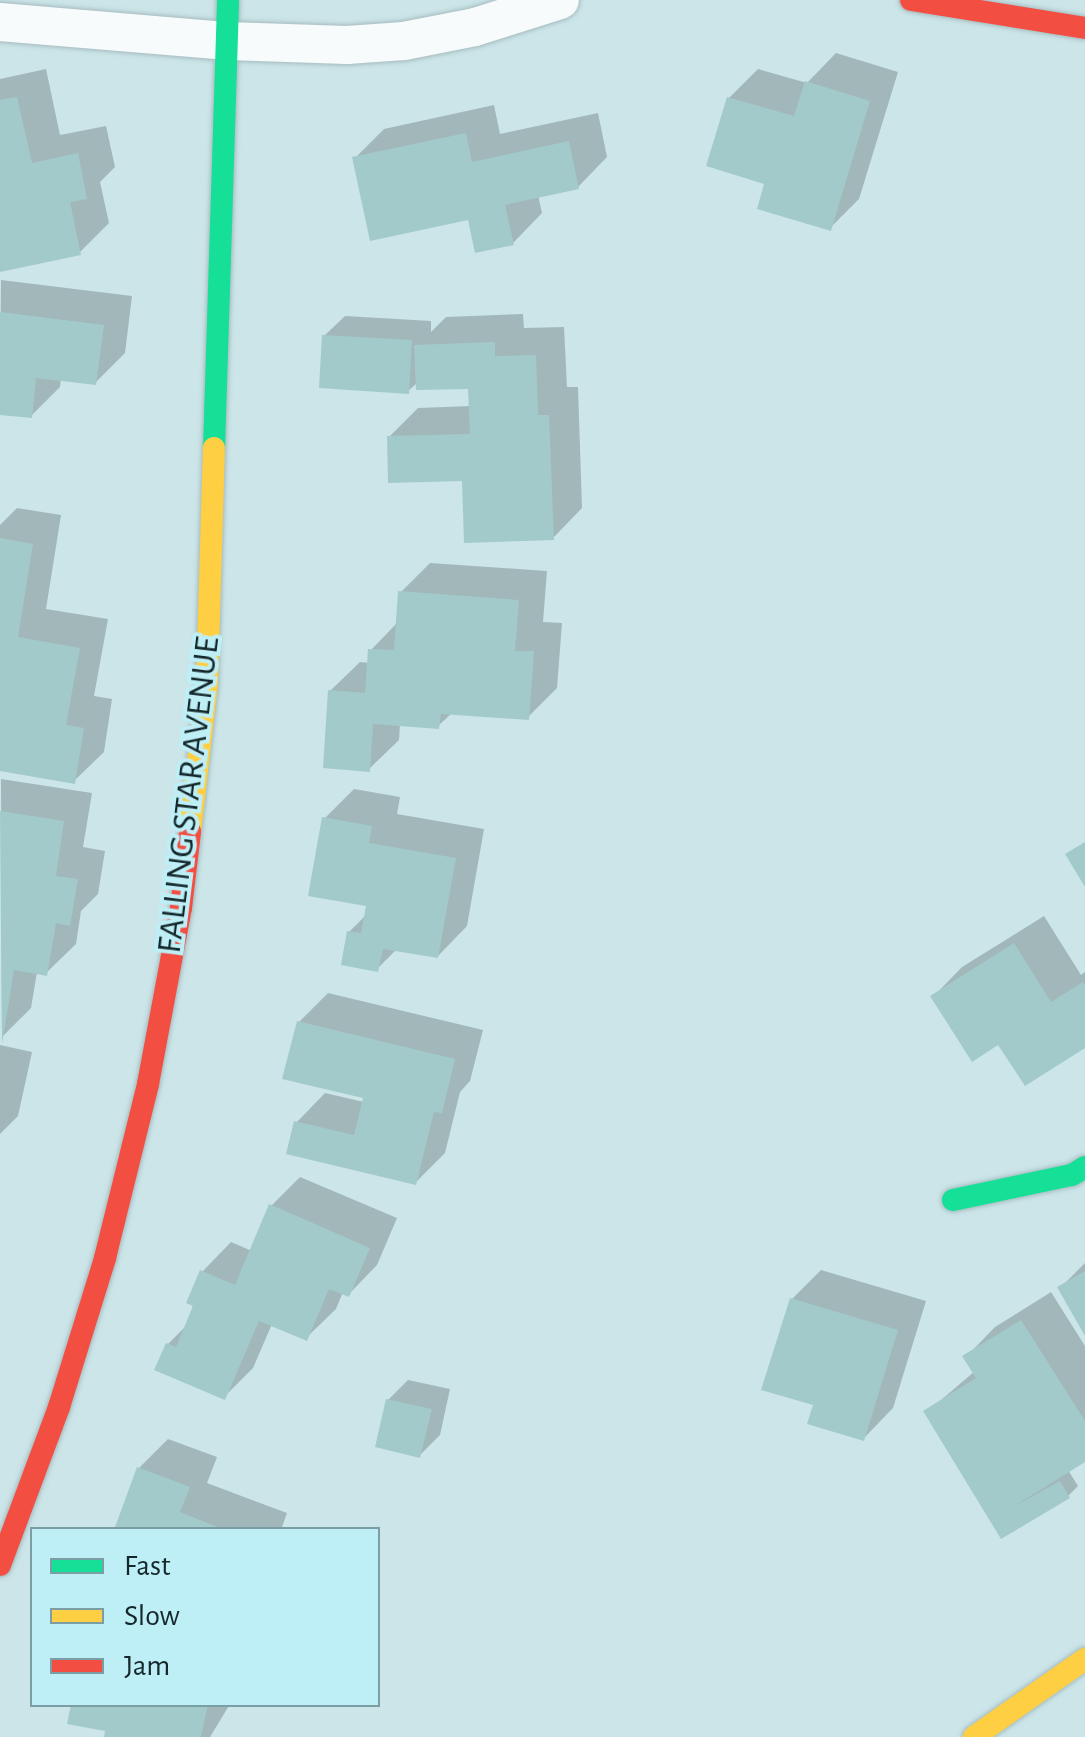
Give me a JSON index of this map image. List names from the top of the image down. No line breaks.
{"streets":{"street":["FALLING STAR AVENUE"]},"legend":["Fast","Slow","Jam"]}
